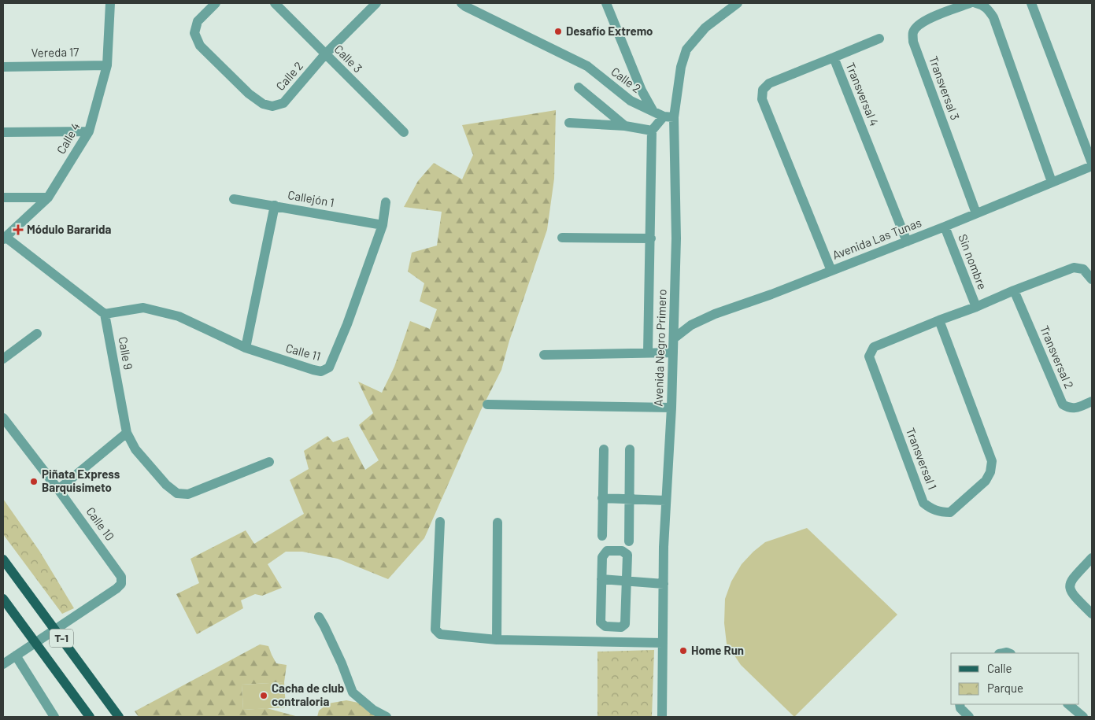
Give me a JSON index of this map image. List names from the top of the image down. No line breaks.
{"streets":{"main road":["T-1"],"street":["Vereda 17","Calle 3","Calle 2","Transversal 3","Transversal 4","Calle 4","Callejón 1","Avenida Las Tunas","Sin nombre","Avenida Negro Primero","Calle 11","Calle 9","Transversal 2","Transversal 1","Calle 10"]},"crossings":[["Vereda 17","Calle 4"],["Calle 3","Calle 2"],["Calle 2","Avenida Negro Primero"],["Transversal 3","Avenida Las Tunas"],["Transversal 4","Avenida Las Tunas"],["Callejón 1","Calle 11"],["Avenida Las Tunas","Sin nombre"],["Avenida Las Tunas","Avenida Negro Primero"],["Sin nombre","Transversal 1"],["Calle 11","Calle 9"],["Calle 10","T-1"]],"places":{"other":["Desafío Extremo","Piñata Express Barquisimeto","Home Run","Cacha de club contraloria"],"health":["Módulo Bararida"]},"legend":["Calle","Parque"]}
